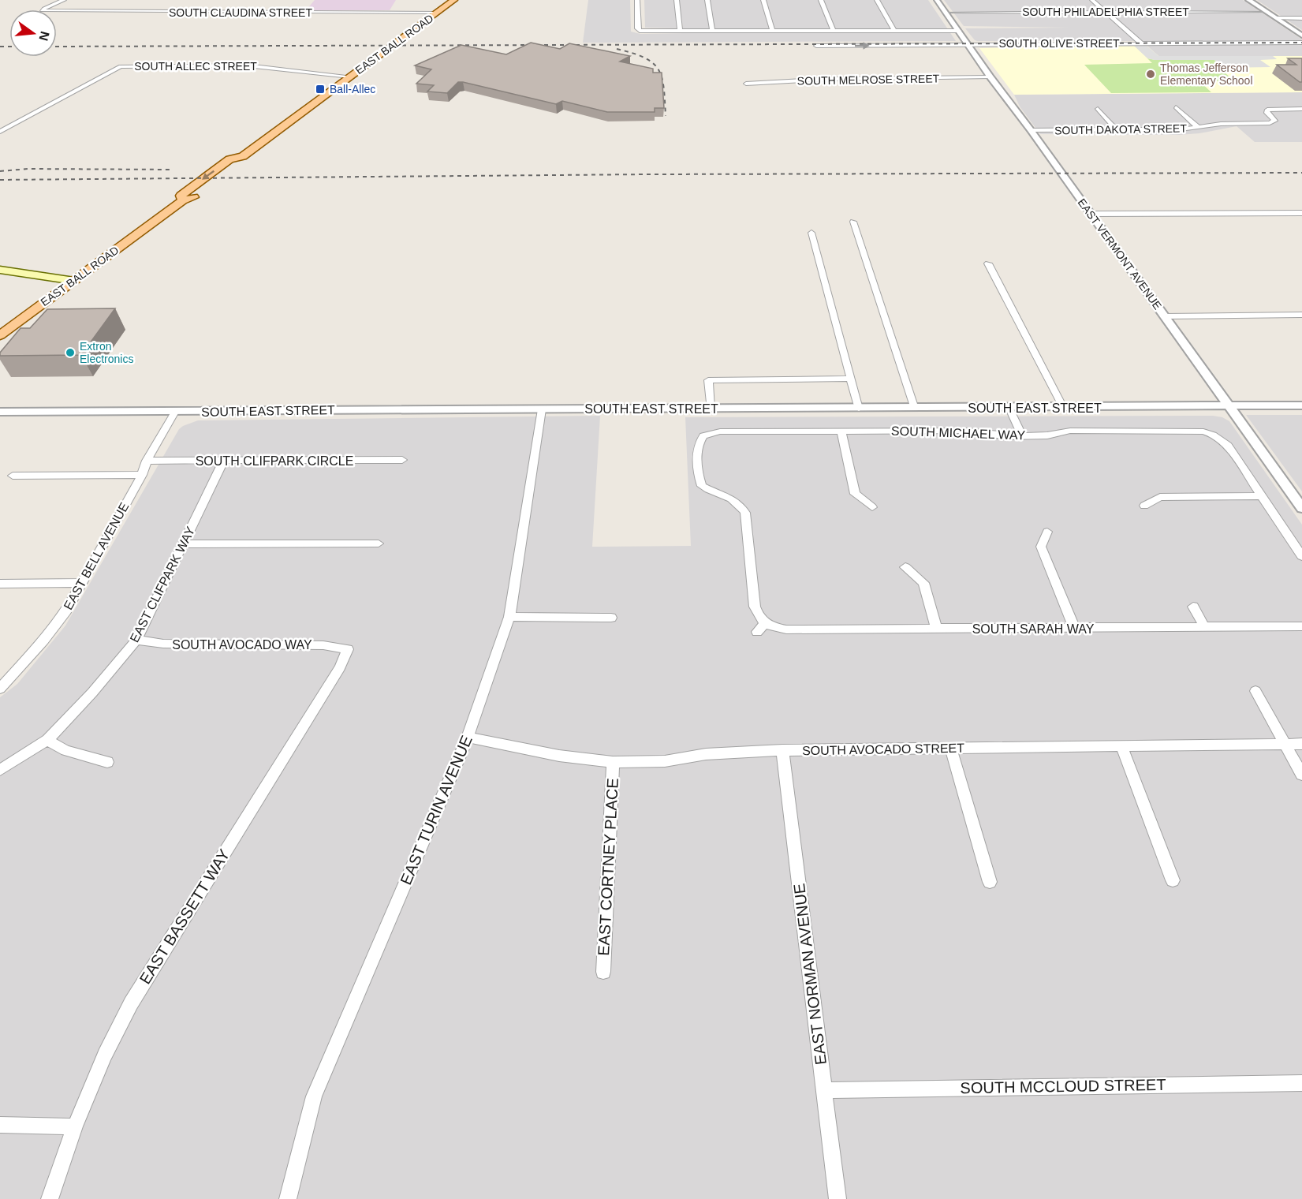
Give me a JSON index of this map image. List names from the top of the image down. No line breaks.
{"streets":{"main road":["EAST BALL ROAD"],"street":["SOUTH PHILADELPHIA STREET","SOUTH CLAUDINA STREET","SOUTH OLIVE STREET","SOUTH ALLEC STREET","SOUTH MELROSE STREET","SOUTH DAKOTA STREET","EAST VERMONT AVENUE","SOUTH EAST STREET","SOUTH MICHAEL WAY","SOUTH CLIFPARK CIRCLE","EAST BELL AVENUE","EAST CLIFPARK WAY","SOUTH SARAH WAY","SOUTH AVOCADO WAY","SOUTH AVOCADO STREET","EAST TURIN AVENUE","EAST CORTNEY PLACE","EAST BASSETT WAY","EAST NORMAN AVENUE","SOUTH MCCLOUD STREET"]},"crossings":[["SOUTH PHILADELPHIA STREET","EAST VERMONT AVENUE"],["SOUTH CLAUDINA STREET","EAST BALL ROAD"],["SOUTH OLIVE STREET","EAST VERMONT AVENUE"],["EAST BALL ROAD","SOUTH ALLEC STREET"],["SOUTH MELROSE STREET","EAST VERMONT AVENUE"],["SOUTH DAKOTA STREET","EAST VERMONT AVENUE"],["EAST VERMONT AVENUE","SOUTH EAST STREET"],["SOUTH EAST STREET","EAST BELL AVENUE"],["SOUTH EAST STREET","EAST TURIN AVENUE"],["SOUTH CLIFPARK CIRCLE","EAST BELL AVENUE"],["SOUTH CLIFPARK CIRCLE","EAST CLIFPARK WAY"],["EAST CLIFPARK WAY","SOUTH AVOCADO WAY"],["SOUTH AVOCADO WAY","EAST BASSETT WAY"],["SOUTH AVOCADO STREET","EAST TURIN AVENUE"],["SOUTH AVOCADO STREET","EAST CORTNEY PLACE"],["SOUTH AVOCADO STREET","EAST NORMAN AVENUE"],["EAST NORMAN AVENUE","SOUTH MCCLOUD STREET"]],"places":{"other":["Thomas Jefferson Elementary School","Extron Electronics"],"transit":["Ball-Allec"]},"north":"right"}
